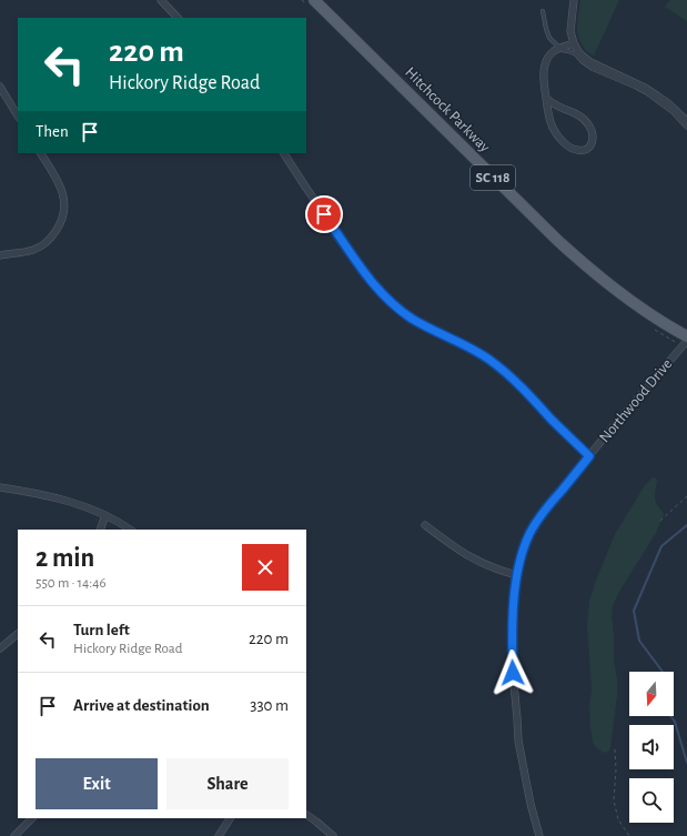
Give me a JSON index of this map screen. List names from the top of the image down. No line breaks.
{"streets":{"main road":["Hitchcock Parkway","SC 118"],"street":["Northwood Drive"]},"north":"bottom","page":{"turn":["220 m","Hickory Ridge Road"],"then":"Then","heading":["2 min","550 m · 14:46"],"list":[{"name":"Turn left","note":"Hickory Ridge Road","value":"220 m"},{"name":"Arrive at destination","value":"330 m"}],"buttons":["Exit","Share"]}}
